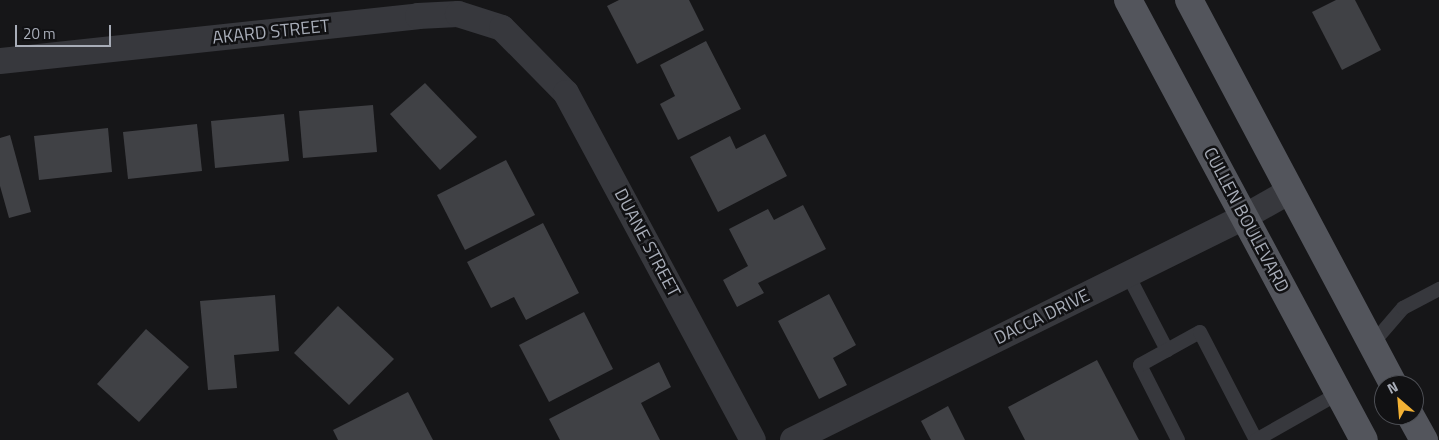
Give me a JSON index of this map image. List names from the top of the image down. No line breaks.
{"streets":{"main road":["CULLEN BOULEVARD"],"street":["AKARD STREET","DUANE STREET","DACCA DRIVE"]},"crossings":[["AKARD STREET","DUANE STREET"],["CULLEN BOULEVARD","DACCA DRIVE"]],"scale_bar":"20 m","north":"top left"}
